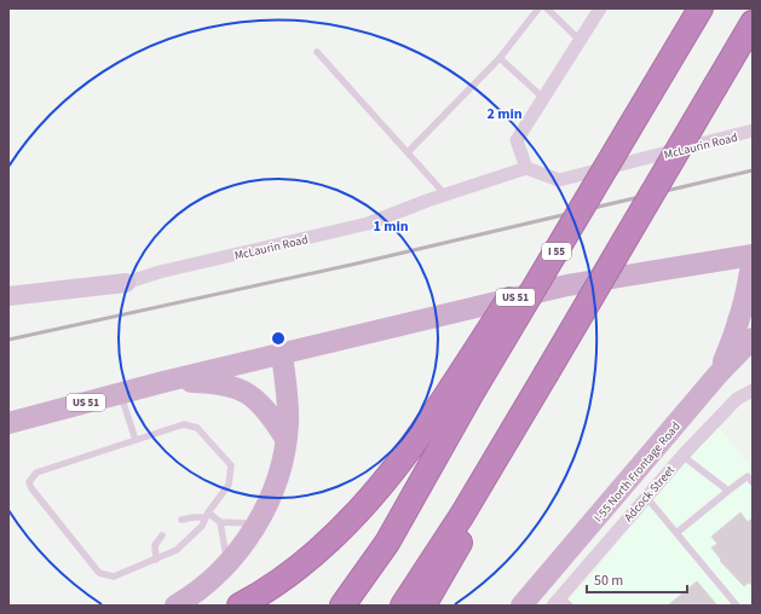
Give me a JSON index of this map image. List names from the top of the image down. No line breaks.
{"streets":{"main road":["US 51","I-55 North Frontage Road"],"street":["McLaurin Road","Adcock Street"]},"scale_bar":"50 m","rings":["2 min","1 min"]}
